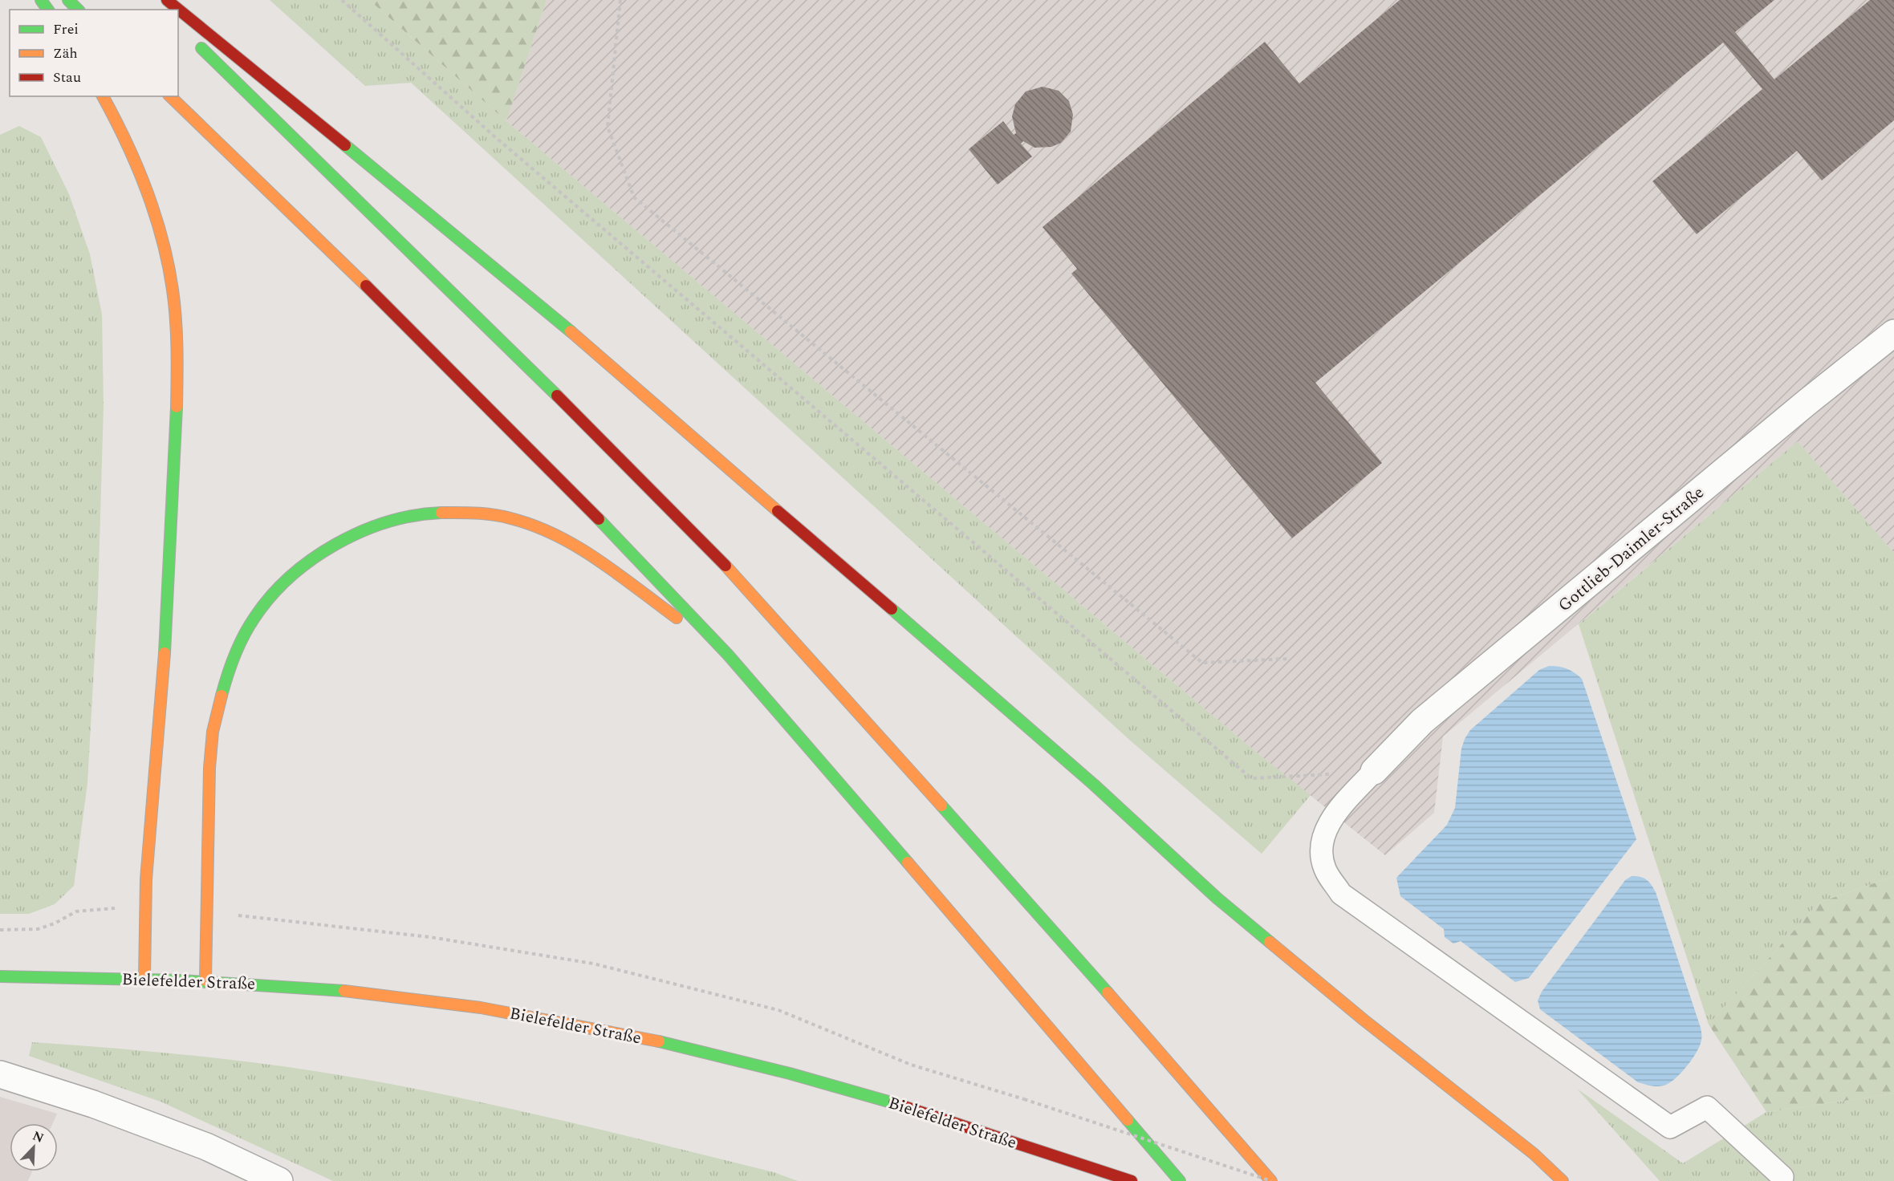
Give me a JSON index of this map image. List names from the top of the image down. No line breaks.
{"streets":{"main road":["Bielefelder Straße"],"street":["Gottlieb-Daimler-Straße"]},"legend":["Frei","Zäh","Stau"],"north":"top right"}
